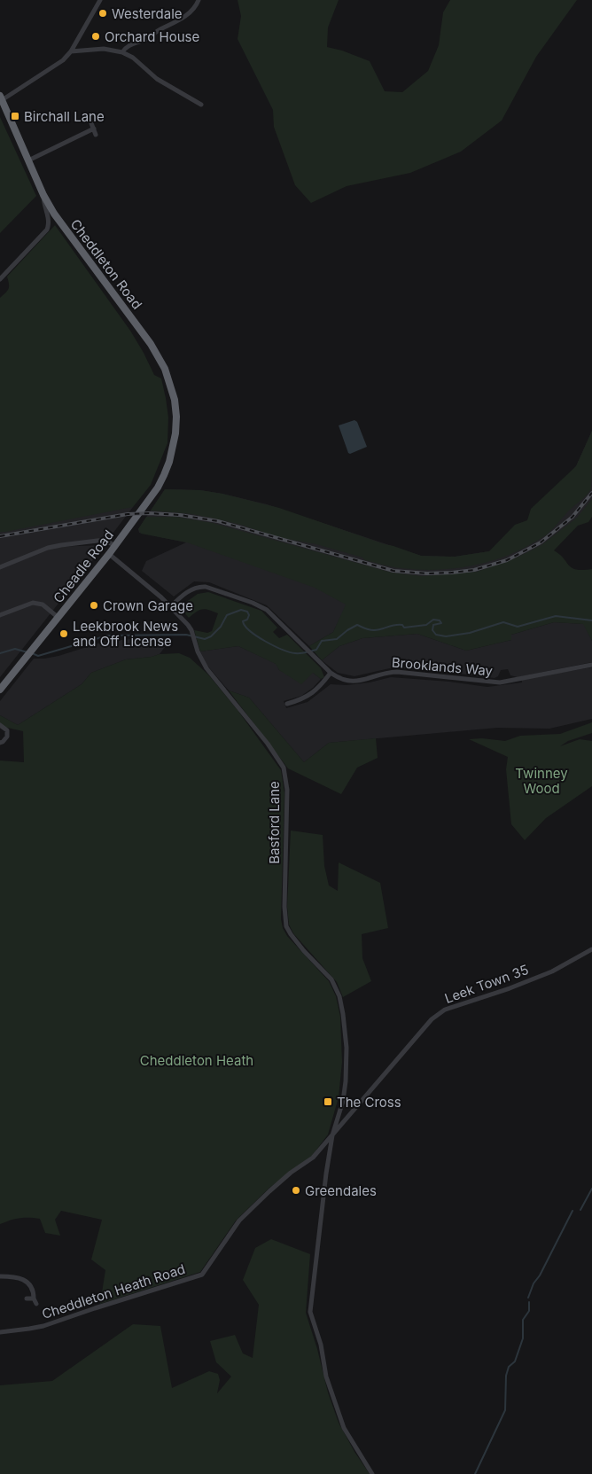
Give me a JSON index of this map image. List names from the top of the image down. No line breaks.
{"streets":{"highway":["Cheddleton Road","Cheadle Road"],"street":["Brooklands Way","Basford Lane","Leek Town 35","Cheddleton Heath Road"]},"crossings":[["Cheddleton Road","Cheadle Road"],["Cheadle Road","Basford Lane"],["Brooklands Way","Basford Lane"],["Basford Lane","Leek Town 35"],["Basford Lane","Cheddleton Heath Road"],["Leek Town 35","Cheddleton Heath Road"]],"parks":["Twinney Wood","Cheddleton Heath"],"places":{"other":["Westerdale","Orchard House","Crown Garage","Leekbrook News and Off License","Greendales"],"transit":["Birchall Lane","The Cross"]}}
